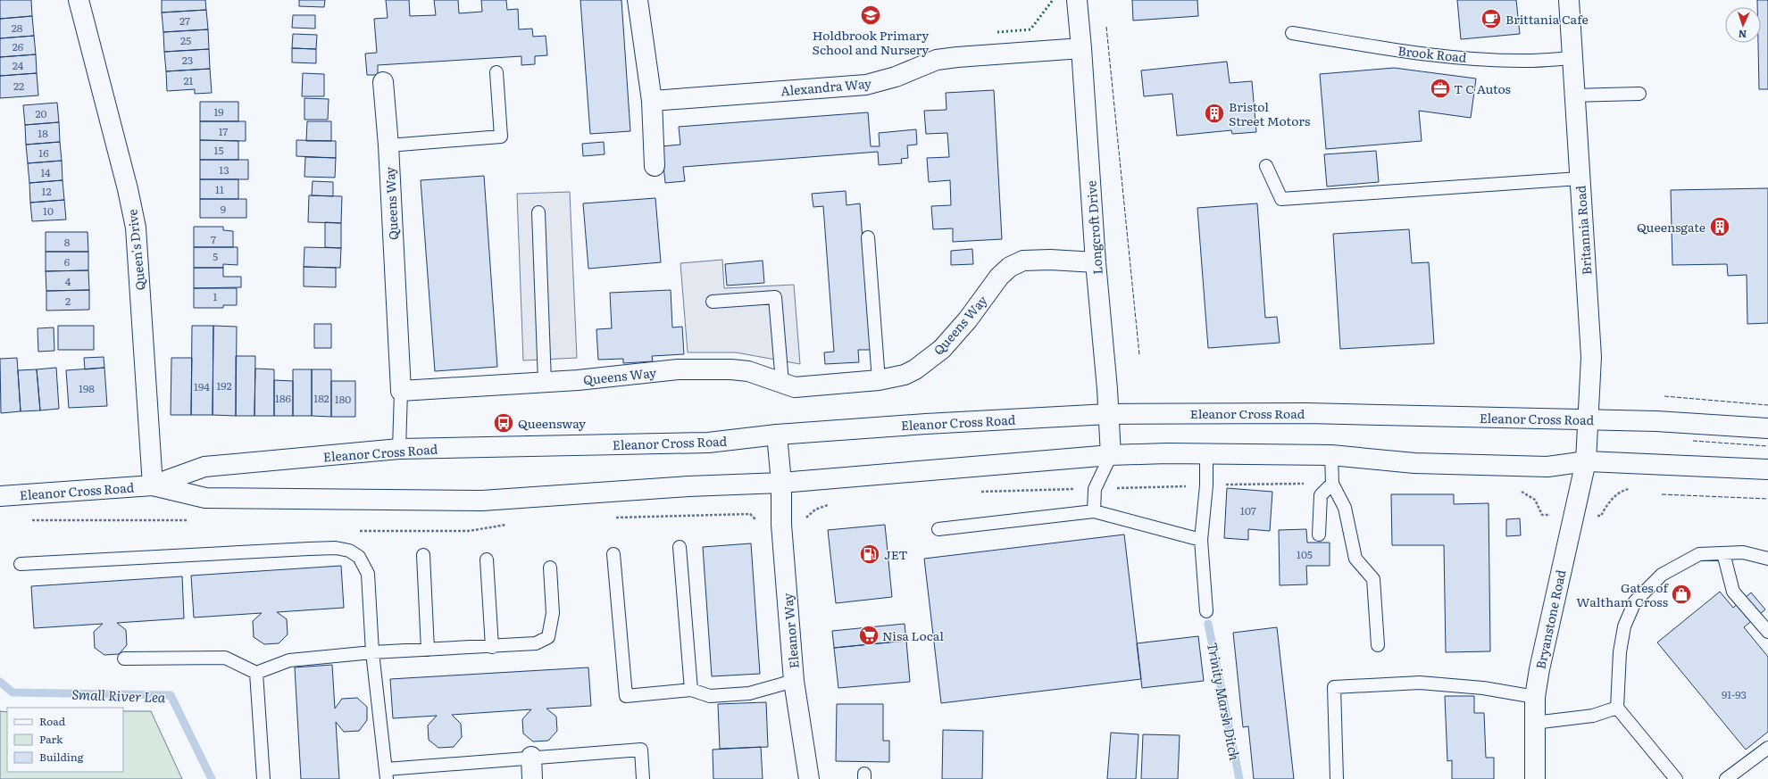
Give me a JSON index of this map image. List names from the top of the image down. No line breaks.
{"streets":{"street":["Alexandra Way","Queens Way","Longcroft Drive","Britannia Road","Queen's Drive","Eleanor Cross Road","Bryanstone Road","Eleanor Way"],"lane":["Brook Road"]},"crossings":[["Brook Road","Britannia Road"],["Alexandra Way","Longcroft Drive"],["Queens Way","Longcroft Drive"],["Longcroft Drive","Eleanor Cross Road"],["Britannia Road","Eleanor Cross Road"],["Britannia Road","Bryanstone Road"],["Queen's Drive","Eleanor Cross Road"],["Eleanor Cross Road","Bryanstone Road"],["Eleanor Cross Road","Eleanor Way"]],"water":["Small River Lea","Trinity Marsh Ditch"],"places":{"school or university":["Holdbrook Primary School and Nursery"],"cafe":["Brittania Cafe"],"office":["T C Autos"],"building":["Bristol Street Motors","Queensgate"],"bus stop":["Queensway"],"fuel station":["JET"],"shop":["Gates of Waltham Cross"],"supermarket":["Nisa Local"]},"house_numbers":["27","28","25","26","23","24","21","22","19","20","17","18","15","16","13","14","11","12","9","10","7","8","5","6","4","1","2","192","194","198","186","182","180","107","105","91-93"],"legend":["Road","Park","Building"],"north":"bottom"}
